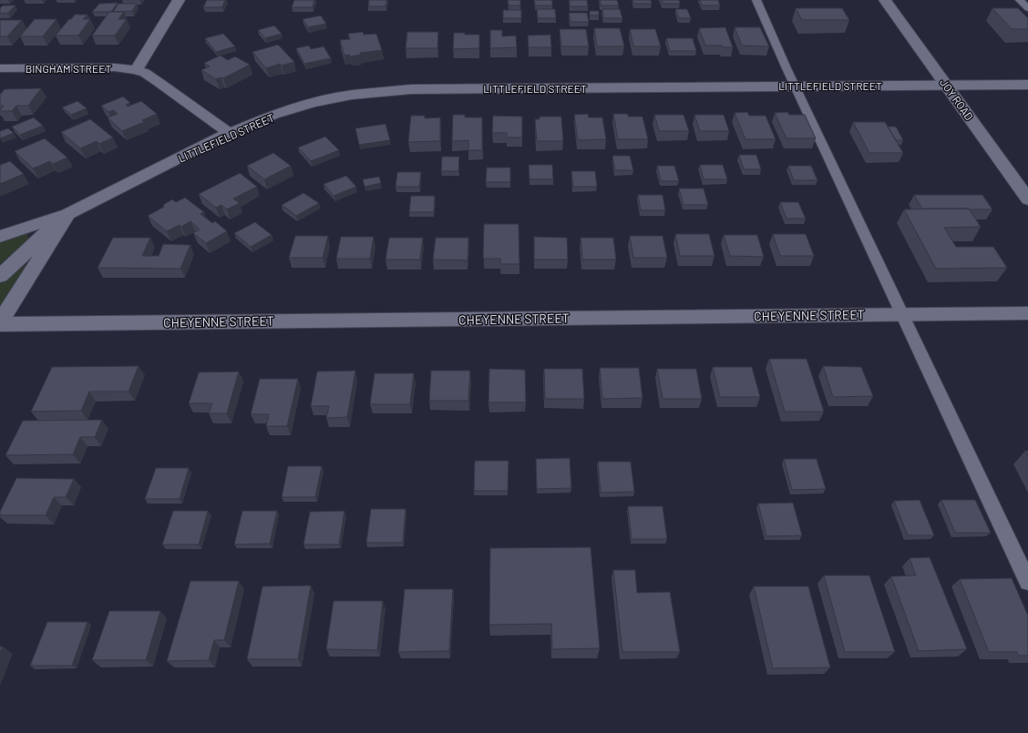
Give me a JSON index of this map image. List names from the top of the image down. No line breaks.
{"streets":{"street":["BINGHAM STREET","LITTLEFIELD STREET","JOY ROAD","CHEYENNE STREET"]},"crossings":[["BINGHAM STREET","LITTLEFIELD STREET"],["LITTLEFIELD STREET","JOY ROAD"]]}
